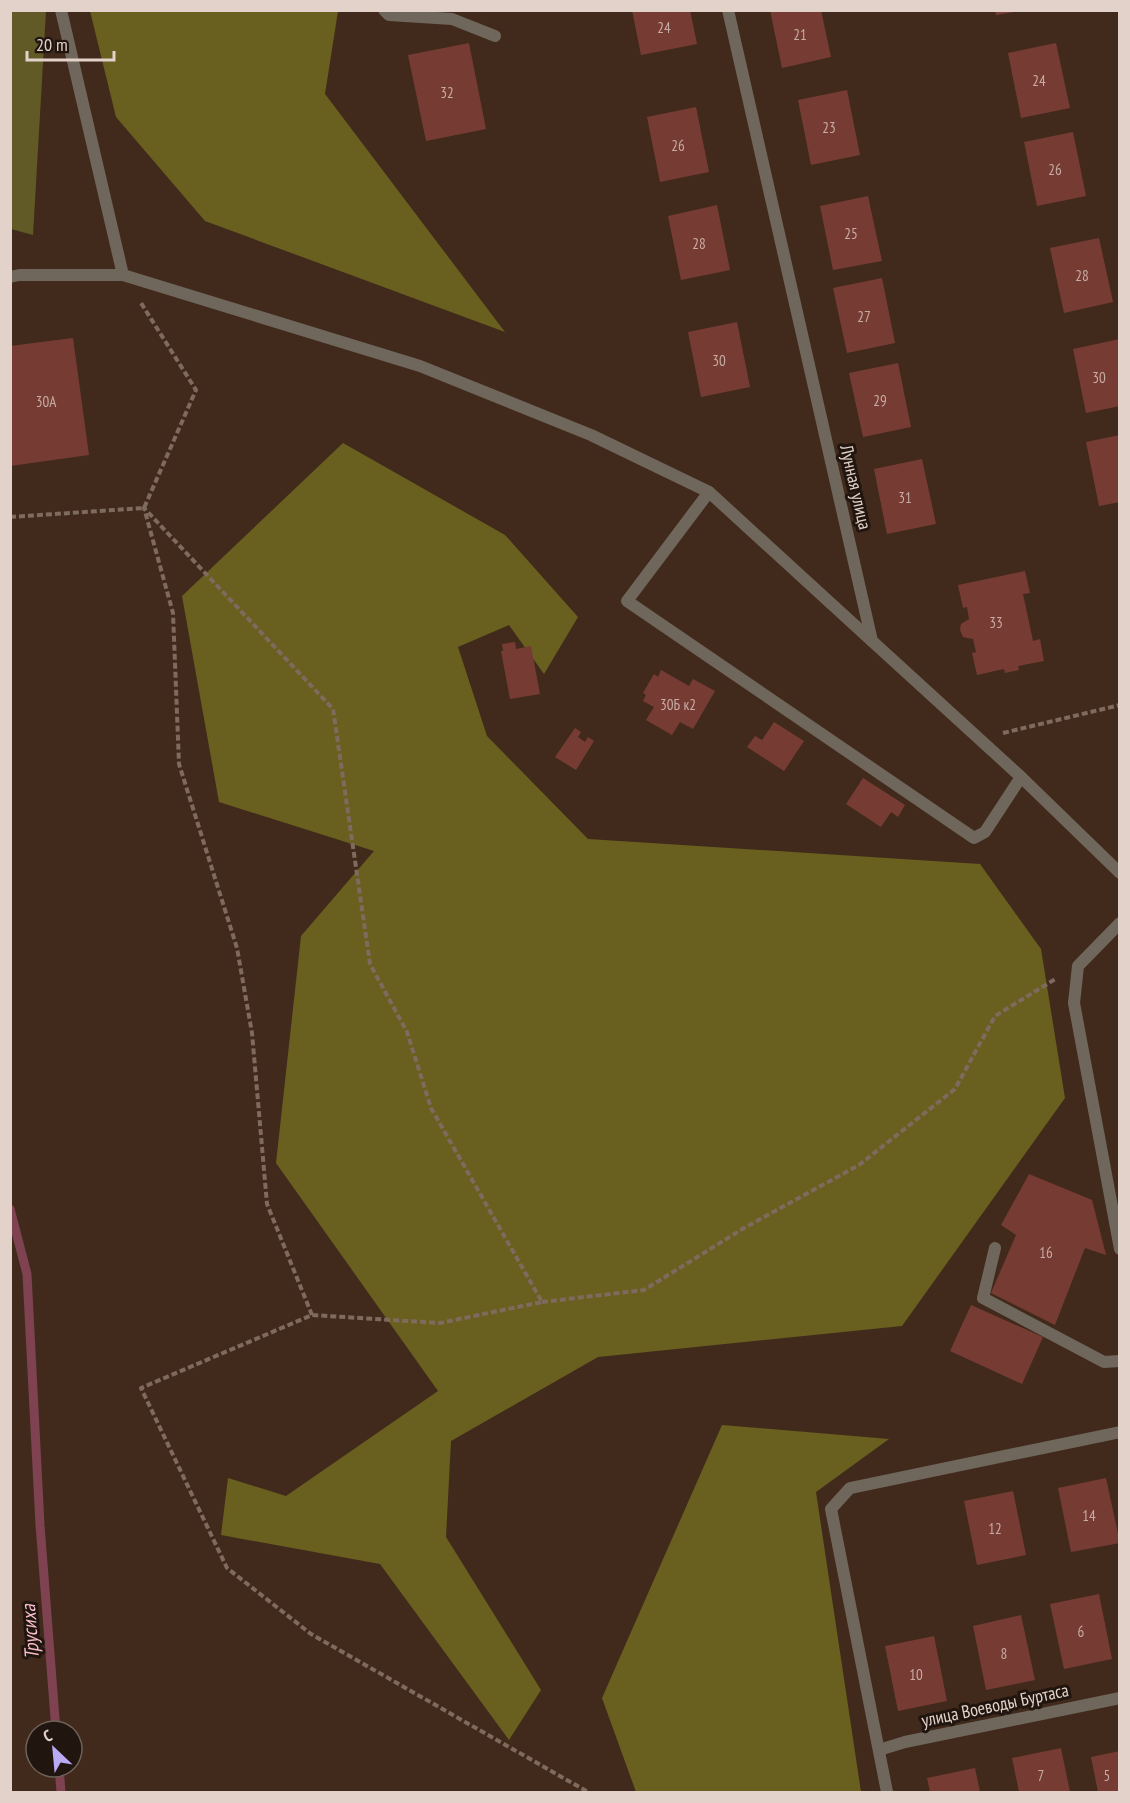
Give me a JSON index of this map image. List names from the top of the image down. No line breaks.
{"streets":{"street":["Лунная улица","улица Воеводы Буртаса"]},"water":["Трусиха"],"house_numbers":["24","21","24","32","23","26","26","25","28","28","27","30","30","29","30А","31","33","30Б к2","16","14","12","6","8","10","7","5"],"scale_bar":"20 m","north":"top left"}
